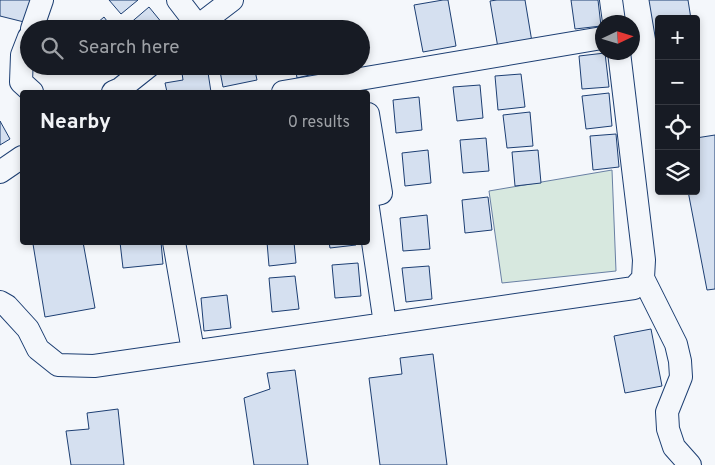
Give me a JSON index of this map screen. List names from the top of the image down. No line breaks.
{"north":"right","page":{"map_buttons":["+","−"],"search":"Search here","heading":["Nearby","0 results"]}}
